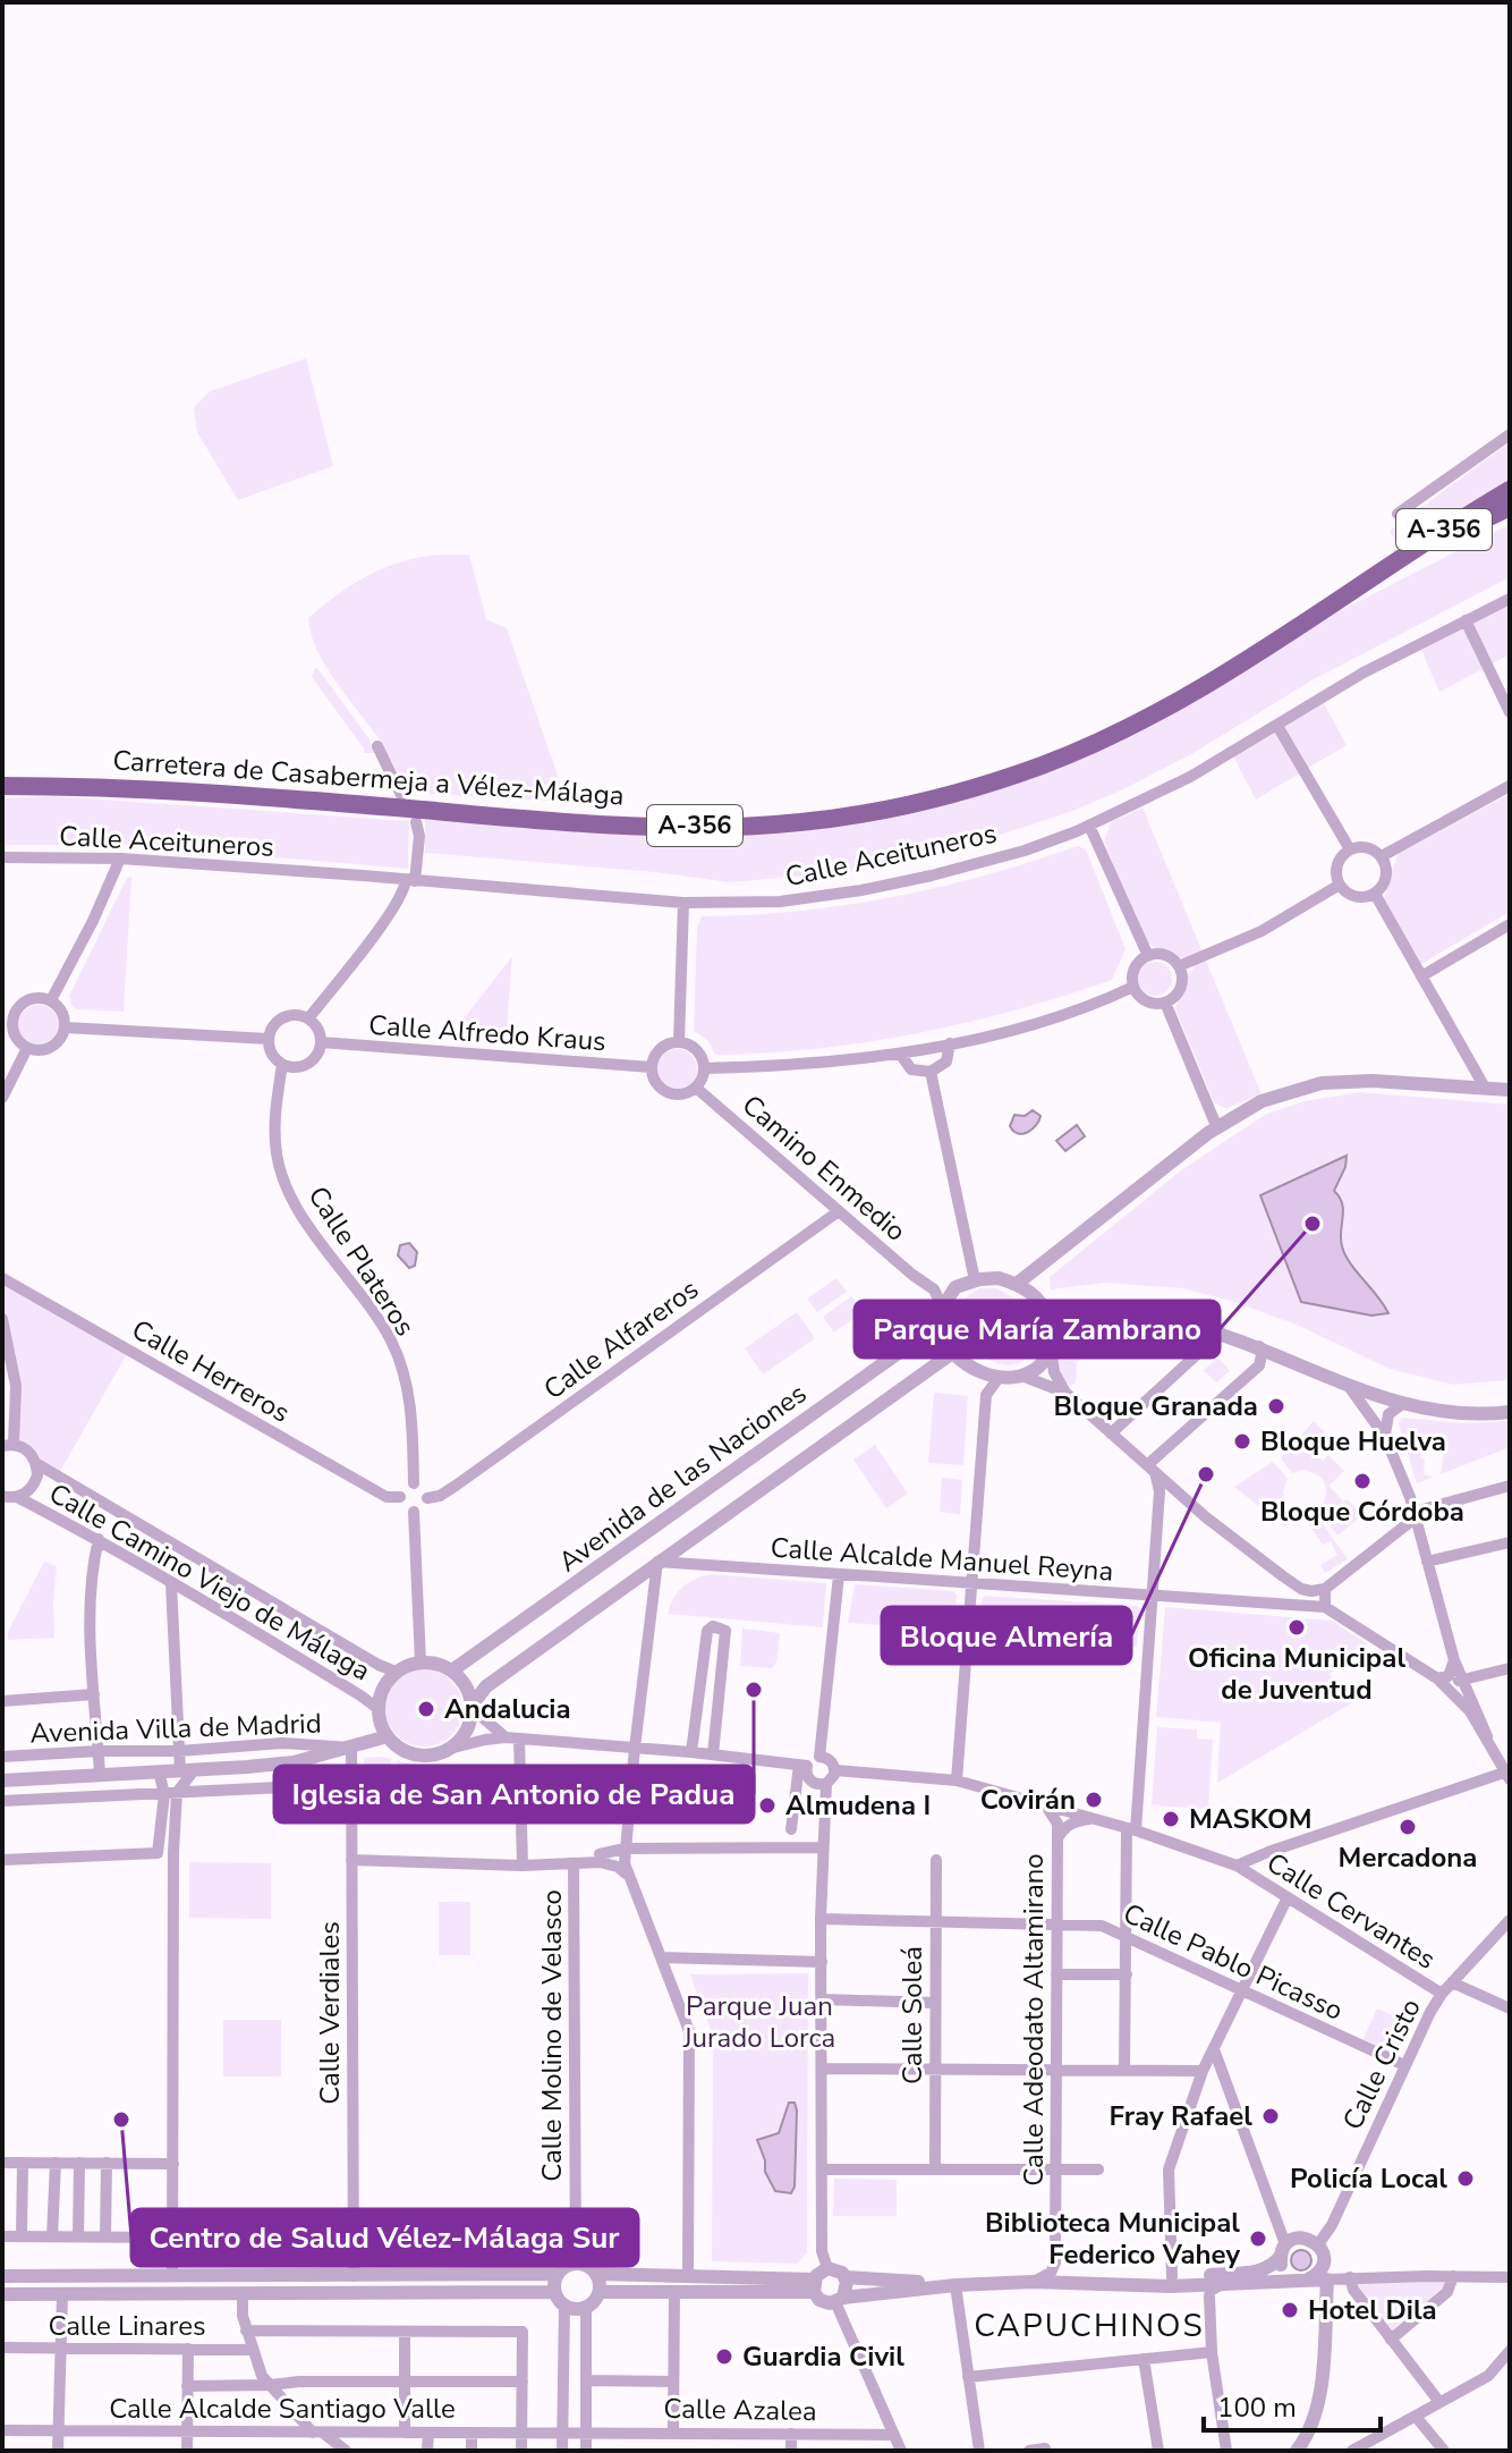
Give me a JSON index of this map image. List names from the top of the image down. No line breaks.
{"streets":{"main road":["A-356","Carretera de Casabermeja a Vélez-Málaga"],"street":["Calle Aceituneros","Calle Alfredo Kraus","Camino Enmedio","Calle Plateros","Calle Alfareros","Calle Herreros","Avenida de las Naciones","Calle Alcalde Manuel Reyna","Calle Camino Viejo de Málaga","Avenida Villa de Madrid","Calle Cervantes","Calle Pablo Picasso","Calle Verdiales","Calle Soleá","Calle Adeodato Altamirano","Calle Molino de Velasco","Calle Cristo","Calle Linares","Calle Alcalde Santiago Valle","Calle Azalea"]},"crossings":[["Calle Alfredo Kraus","Camino Enmedio"],["Calle Alfredo Kraus","Calle Plateros"],["Camino Enmedio","Calle Alfareros"],["Camino Enmedio","Avenida de las Naciones"],["Calle Plateros","Calle Alfareros"],["Calle Plateros","Calle Herreros"],["Calle Alfareros","Calle Herreros"],["Avenida de las Naciones","Calle Alcalde Manuel Reyna"],["Avenida de las Naciones","Calle Camino Viejo de Málaga"],["Avenida Villa de Madrid","Calle Verdiales"],["Calle Cervantes","Calle Cristo"],["Calle Pablo Picasso","Calle Soleá"],["Calle Pablo Picasso","Calle Adeodato Altamirano"],["Calle Pablo Picasso","Calle Cristo"],["Calle Alcalde Santiago Valle","Calle Azalea"]],"districts":["CAPUCHINOS"],"parks":["Parque Juan Jurado Lorca"],"places":["Parque María Zambrano","Bloque Granada","Bloque Huelva","Bloque Almería","Bloque Córdoba","Oficina Municipal de Juventud","Iglesia de San Antonio de Padua","Andalucia","Covirán","Almudena I","MASKOM","Mercadona","Fray Rafael","Centro de Salud Vélez-Málaga Sur","Policía Local","Biblioteca Municipal Federico Vahey","Hotel Dila","Guardia Civil"],"scale_bar":"100 m"}
